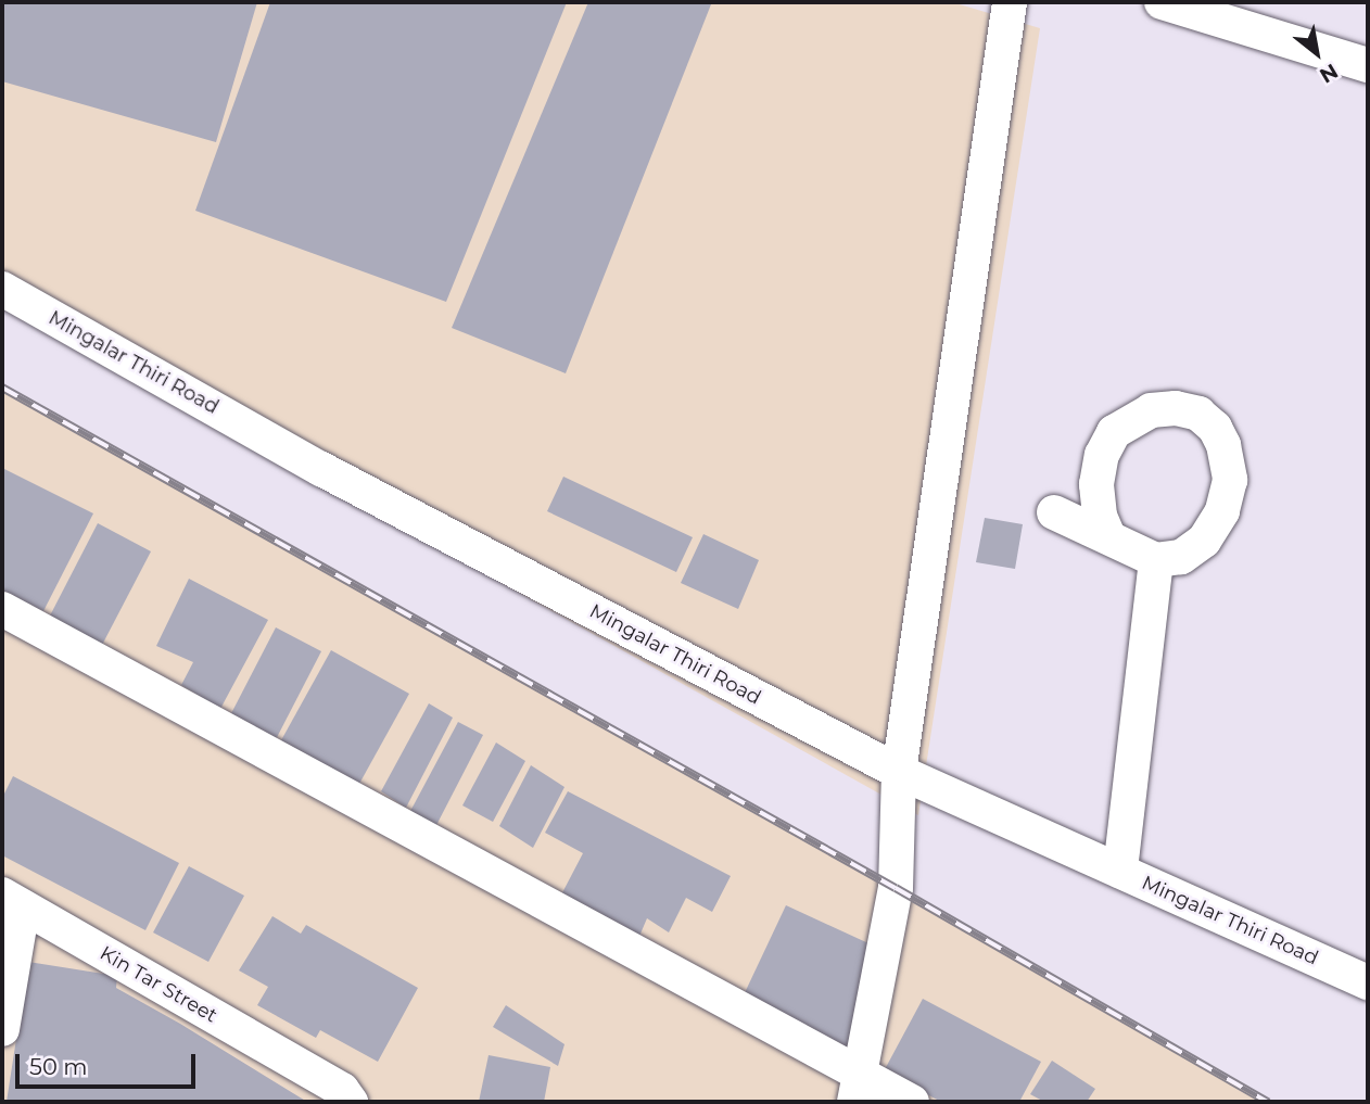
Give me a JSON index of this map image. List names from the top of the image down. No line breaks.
{"streets":{"street":["Mingalar Thiri Road","Kin Tar Street"]},"scale_bar":"50 m","north":"bottom right"}
